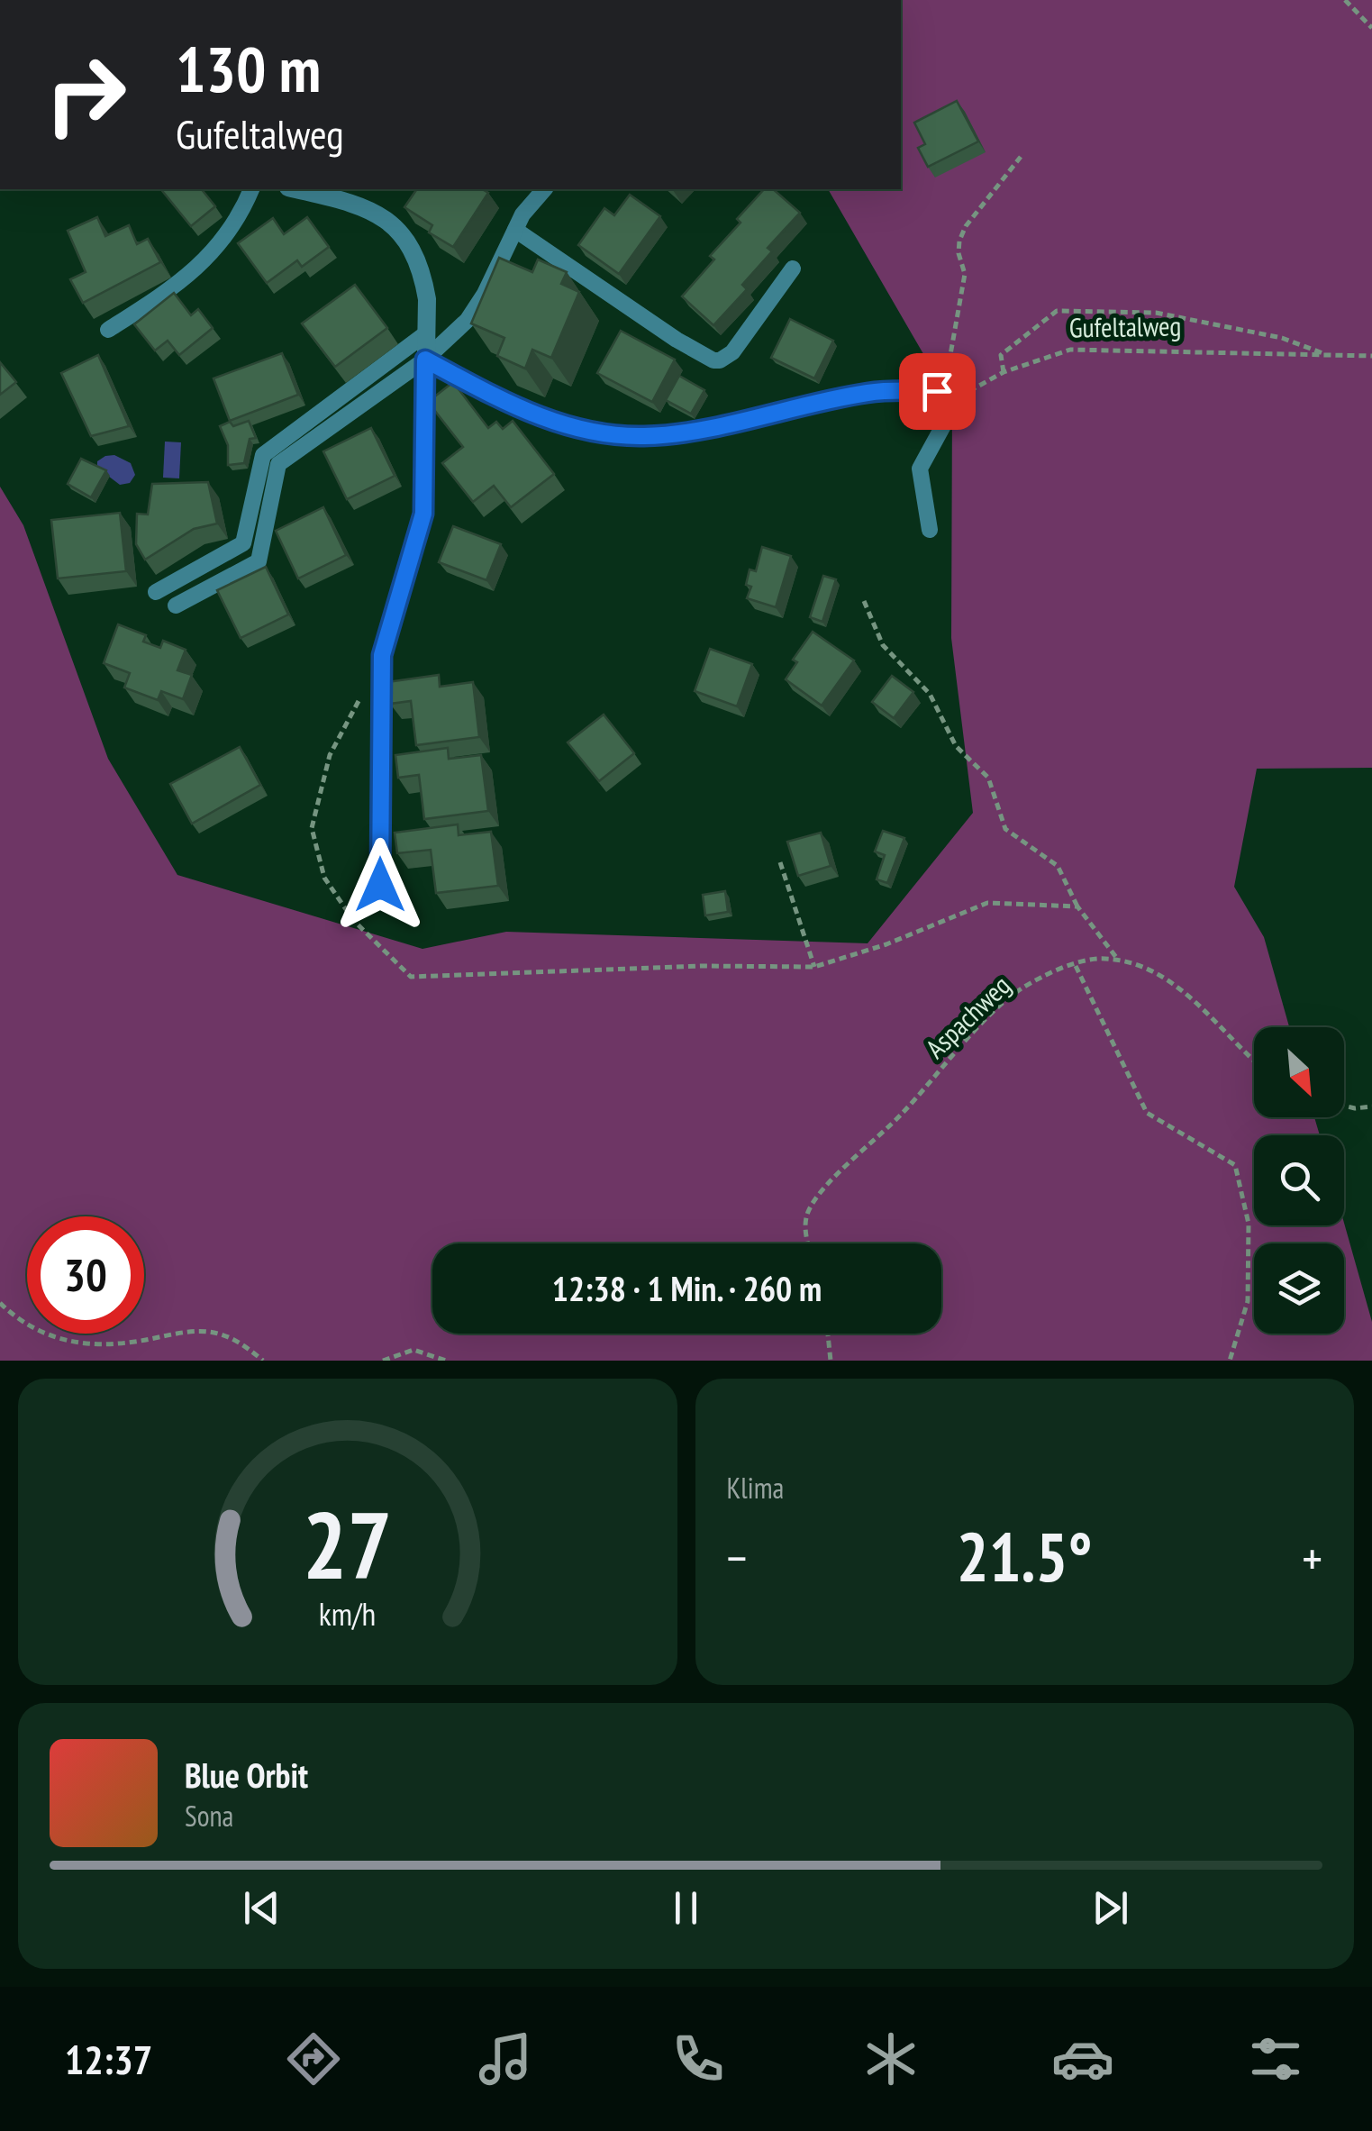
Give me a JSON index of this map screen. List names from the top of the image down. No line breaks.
{"streets":{"path":["Gufeltalweg","Aspachweg"]},"north":"bottom right","page":{"turn":["130 m","Gufeltalweg"],"limit":"30","trip":"12:38 · 1 Min. · 260 m","tile":"Klima","heat":["−","21.5°","+"],"song":["Blue Orbit","Sona"],"tabs":"12:37","gauge":["27","km/h"]}}
